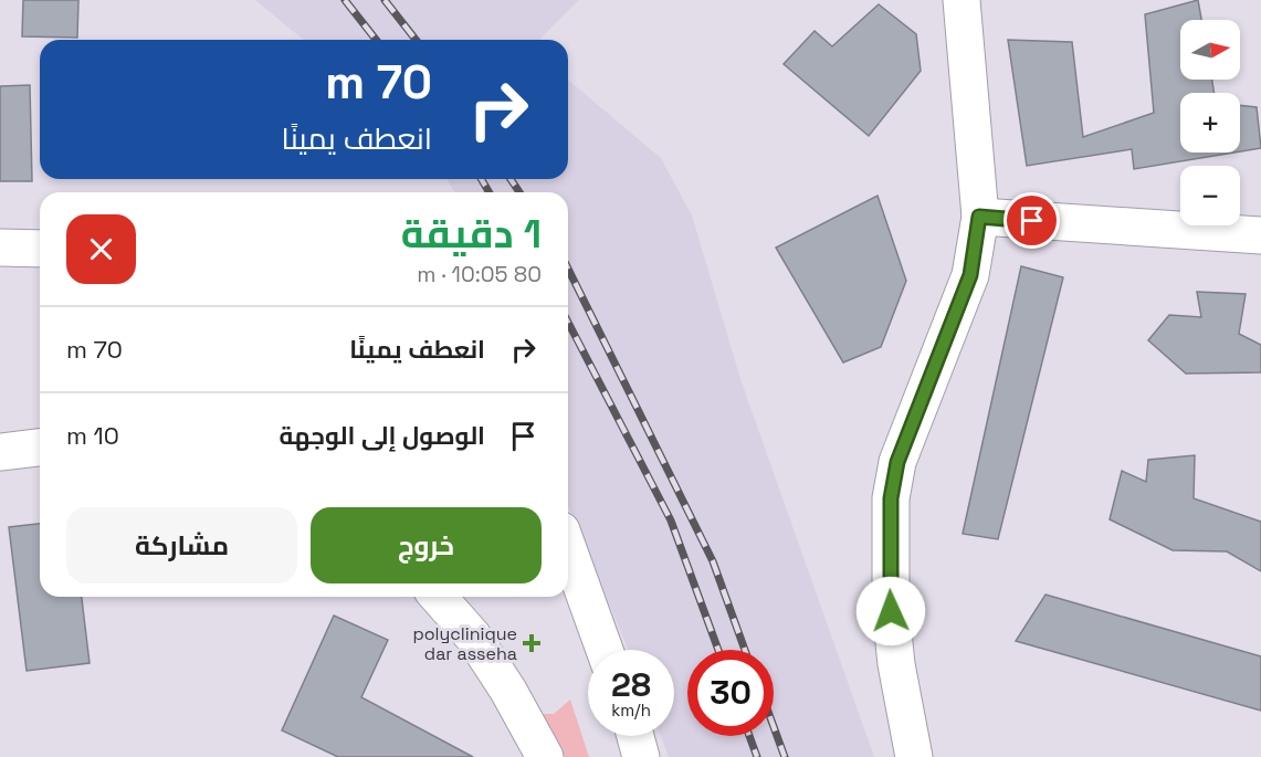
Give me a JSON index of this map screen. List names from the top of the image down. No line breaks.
{"places":{"health":["polyclinique dar asseha"]},"north":"right","page":{"map_buttons":["+","−"],"turn":["70 m","انعطف يمينًا"],"heading":["1 دقيقة","80 m · 10:05"],"list":[{"name":"انعطف يمينًا","value":"70 m"},{"name":"الوصول إلى الوجهة","value":"10 m"}],"buttons":["خروج","مشاركة"],"speed":"28 km/h","limit":"30"}}
